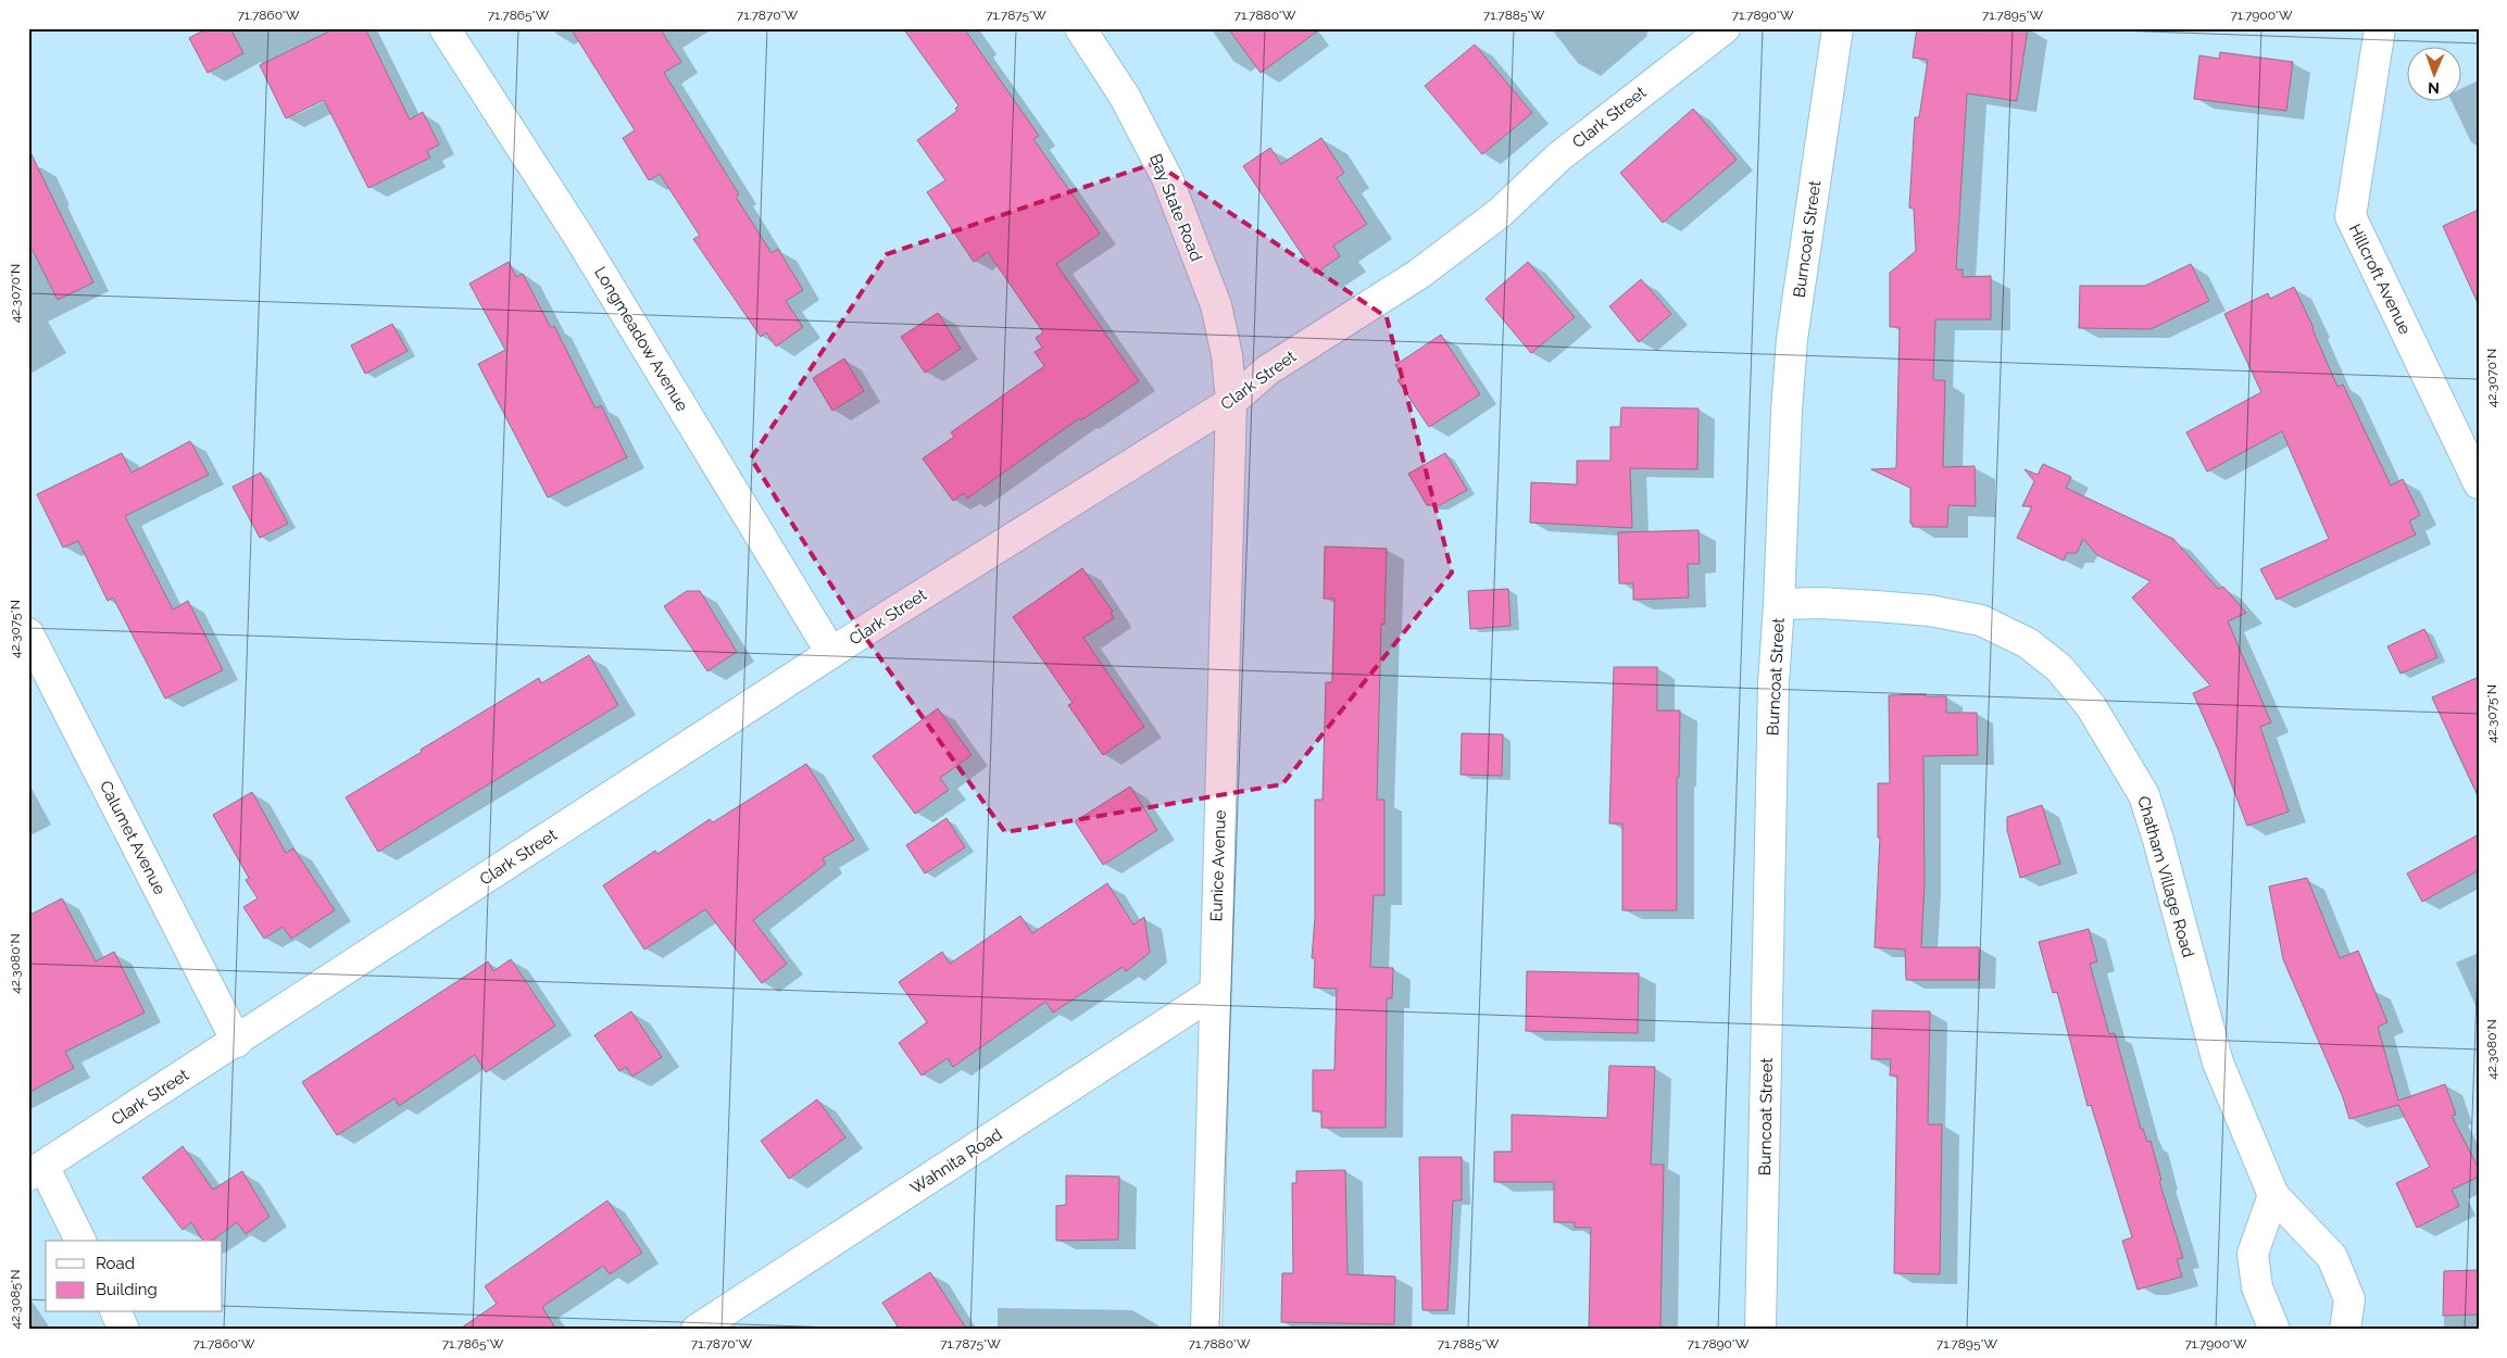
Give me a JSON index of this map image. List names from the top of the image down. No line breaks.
{"streets":{"street":["Clark Street","Bay State Road","Burncoat Street","Hillcroft Avenue","Longmeadow Avenue","Calumet Avenue","Eunice Avenue","Chatham Village Road","Wahnita Road"]},"crossings":[["Clark Street","Bay State Road"],["Clark Street","Longmeadow Avenue"],["Clark Street","Calumet Avenue"],["Clark Street","Eunice Avenue"],["Bay State Road","Eunice Avenue"],["Burncoat Street","Chatham Village Road"],["Eunice Avenue","Wahnita Road"]],"legend":["Road","Building"],"north":"bottom","coordinates":["71.7860°W","71.7865°W","71.7870°W","71.7875°W","71.7880°W","71.7885°W","71.7890°W","71.7895°W","71.7900°W","42.3070°N","42.3075°N","42.3080°N","42.3085°N"]}
